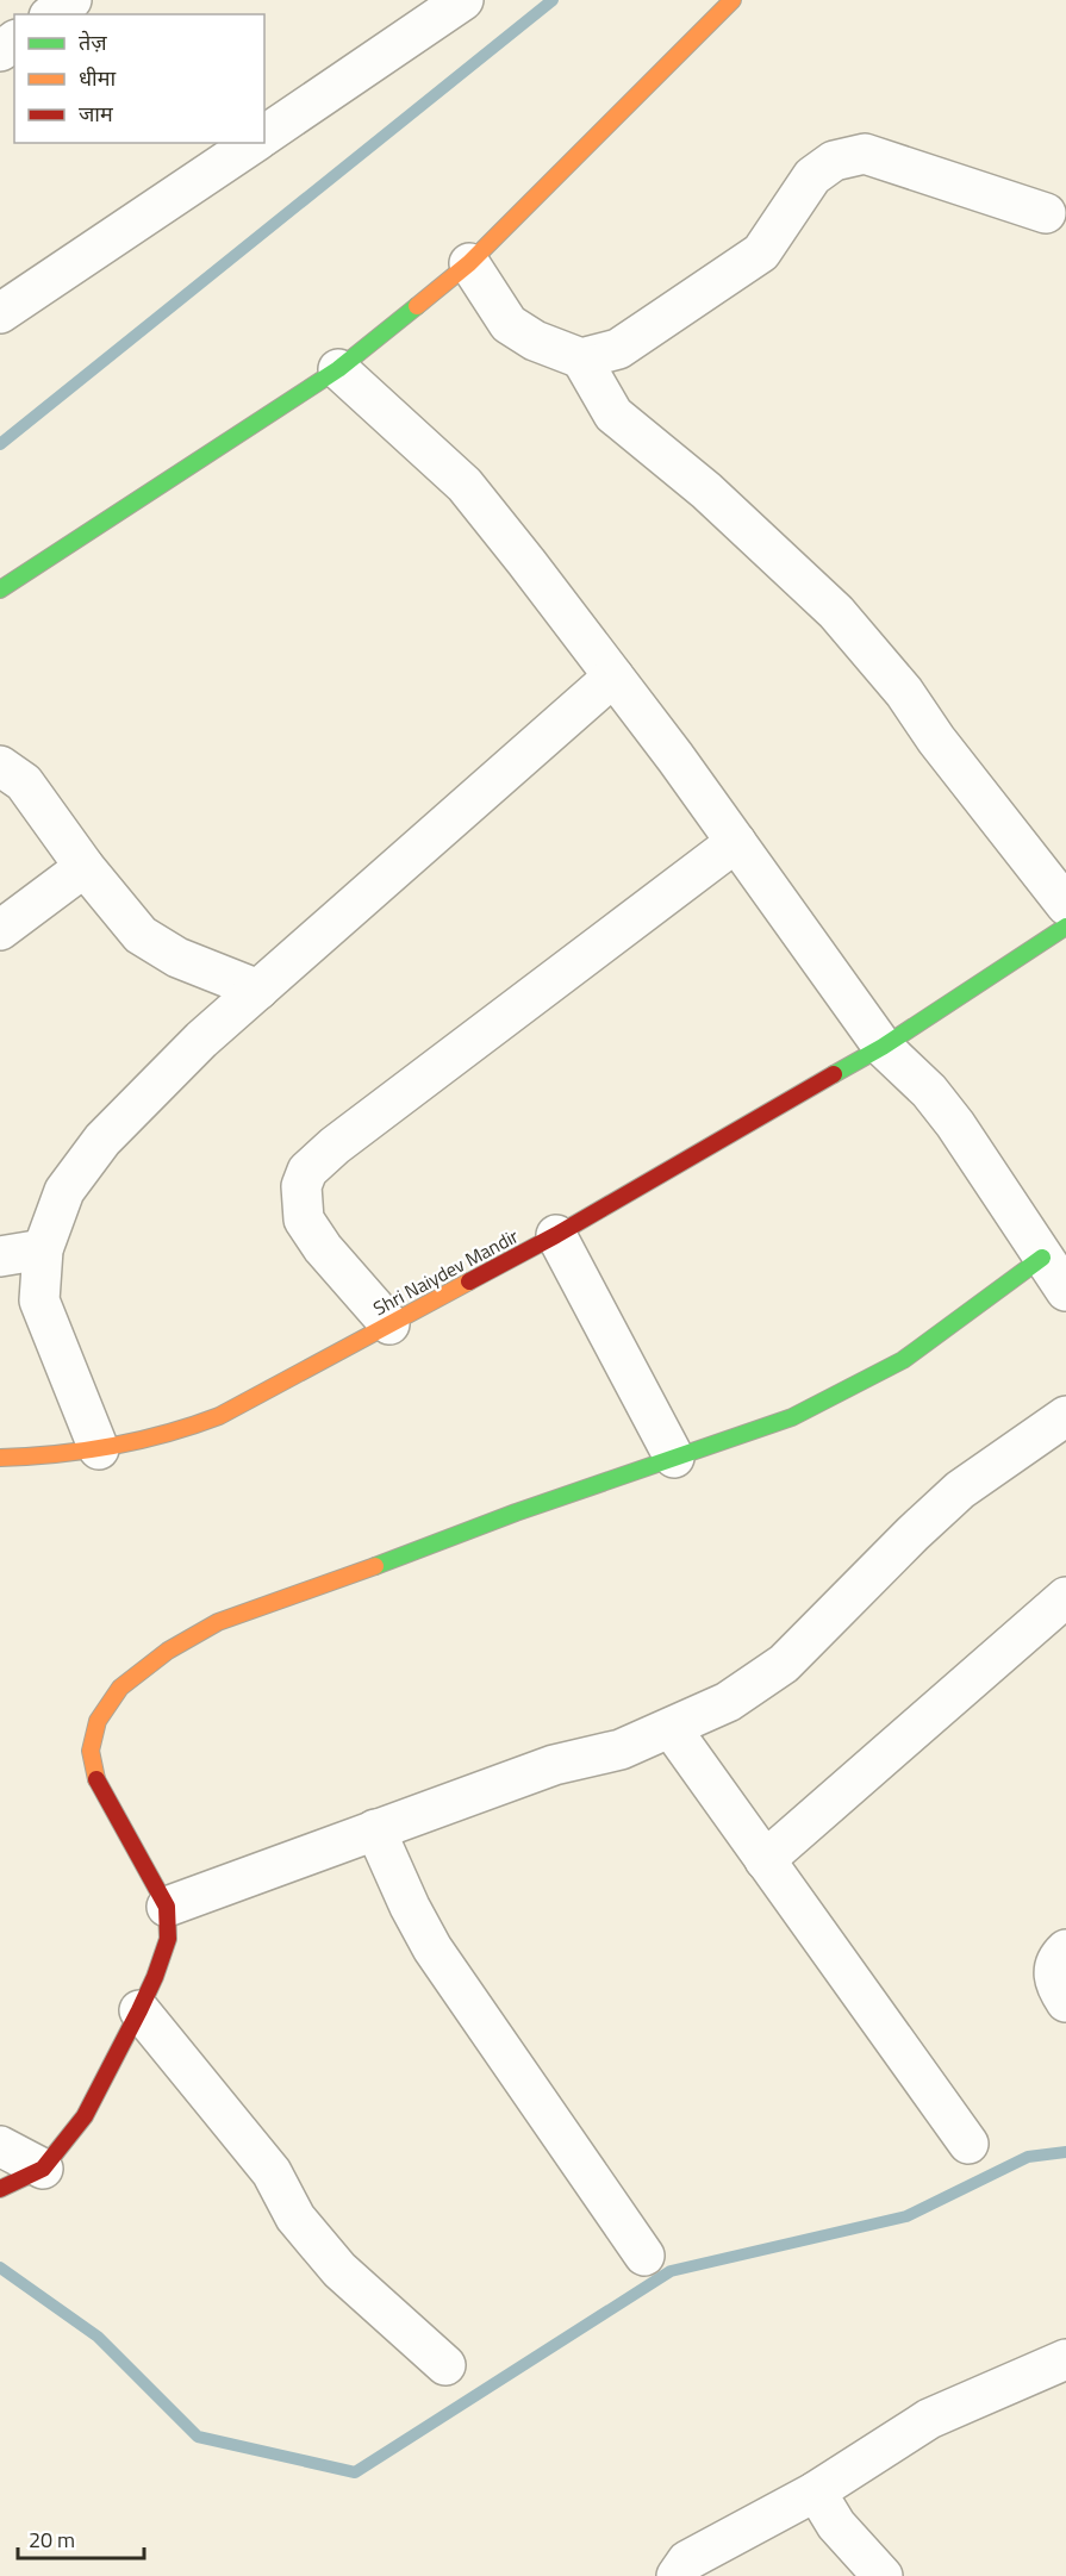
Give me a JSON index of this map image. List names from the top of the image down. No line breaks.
{"streets":{"street":["Shri Naiydev Mandir"]},"legend":["तेज़","धीमा","जाम"],"scale_bar":"20 m"}
